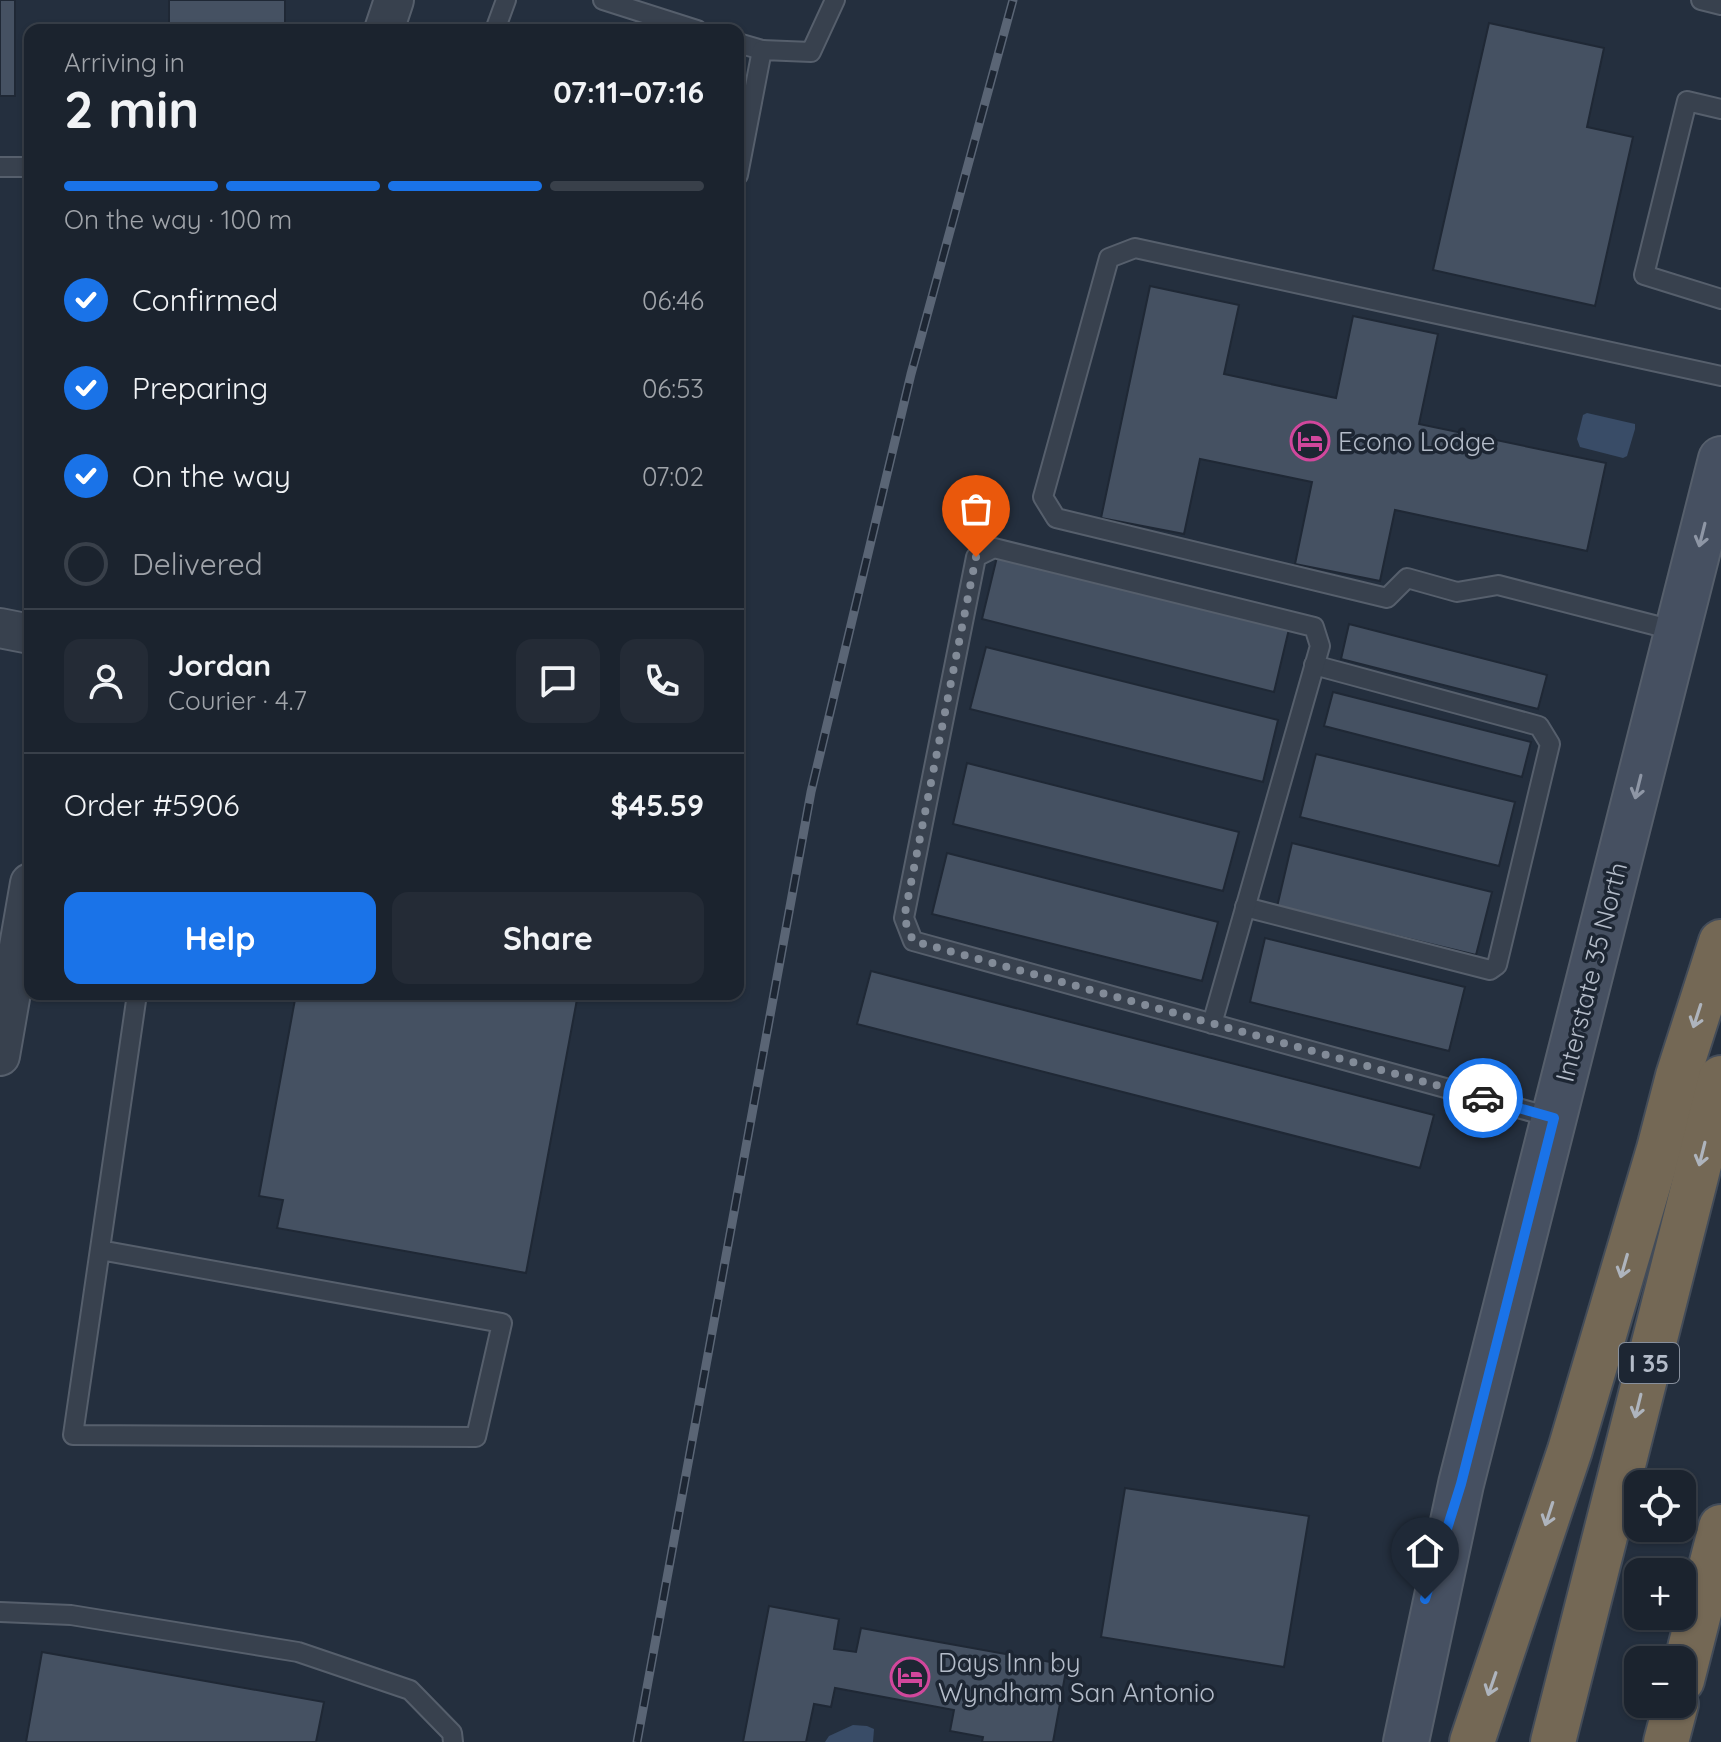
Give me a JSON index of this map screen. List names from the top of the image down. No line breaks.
{"streets":{"highway":["I 35"],"main road":["Interstate 35 North"]},"one_way":["Interstate 35 North"],"places":{"hotel":["Econo Lodge","Days Inn by Wyndham San Antonio"]},"page":{"heading":["2 min","Arriving in","07:11–07:16"],"panel":["Jordan","Courier · 4.7","Order #5906","$45.59"],"bar":"On the way · 100 m","list":[["Confirmed","06:46"],["Preparing","06:53"],["On the way","07:02"],"Delivered"],"buttons":["Help","Share"],"map_buttons":["+","−"]}}
